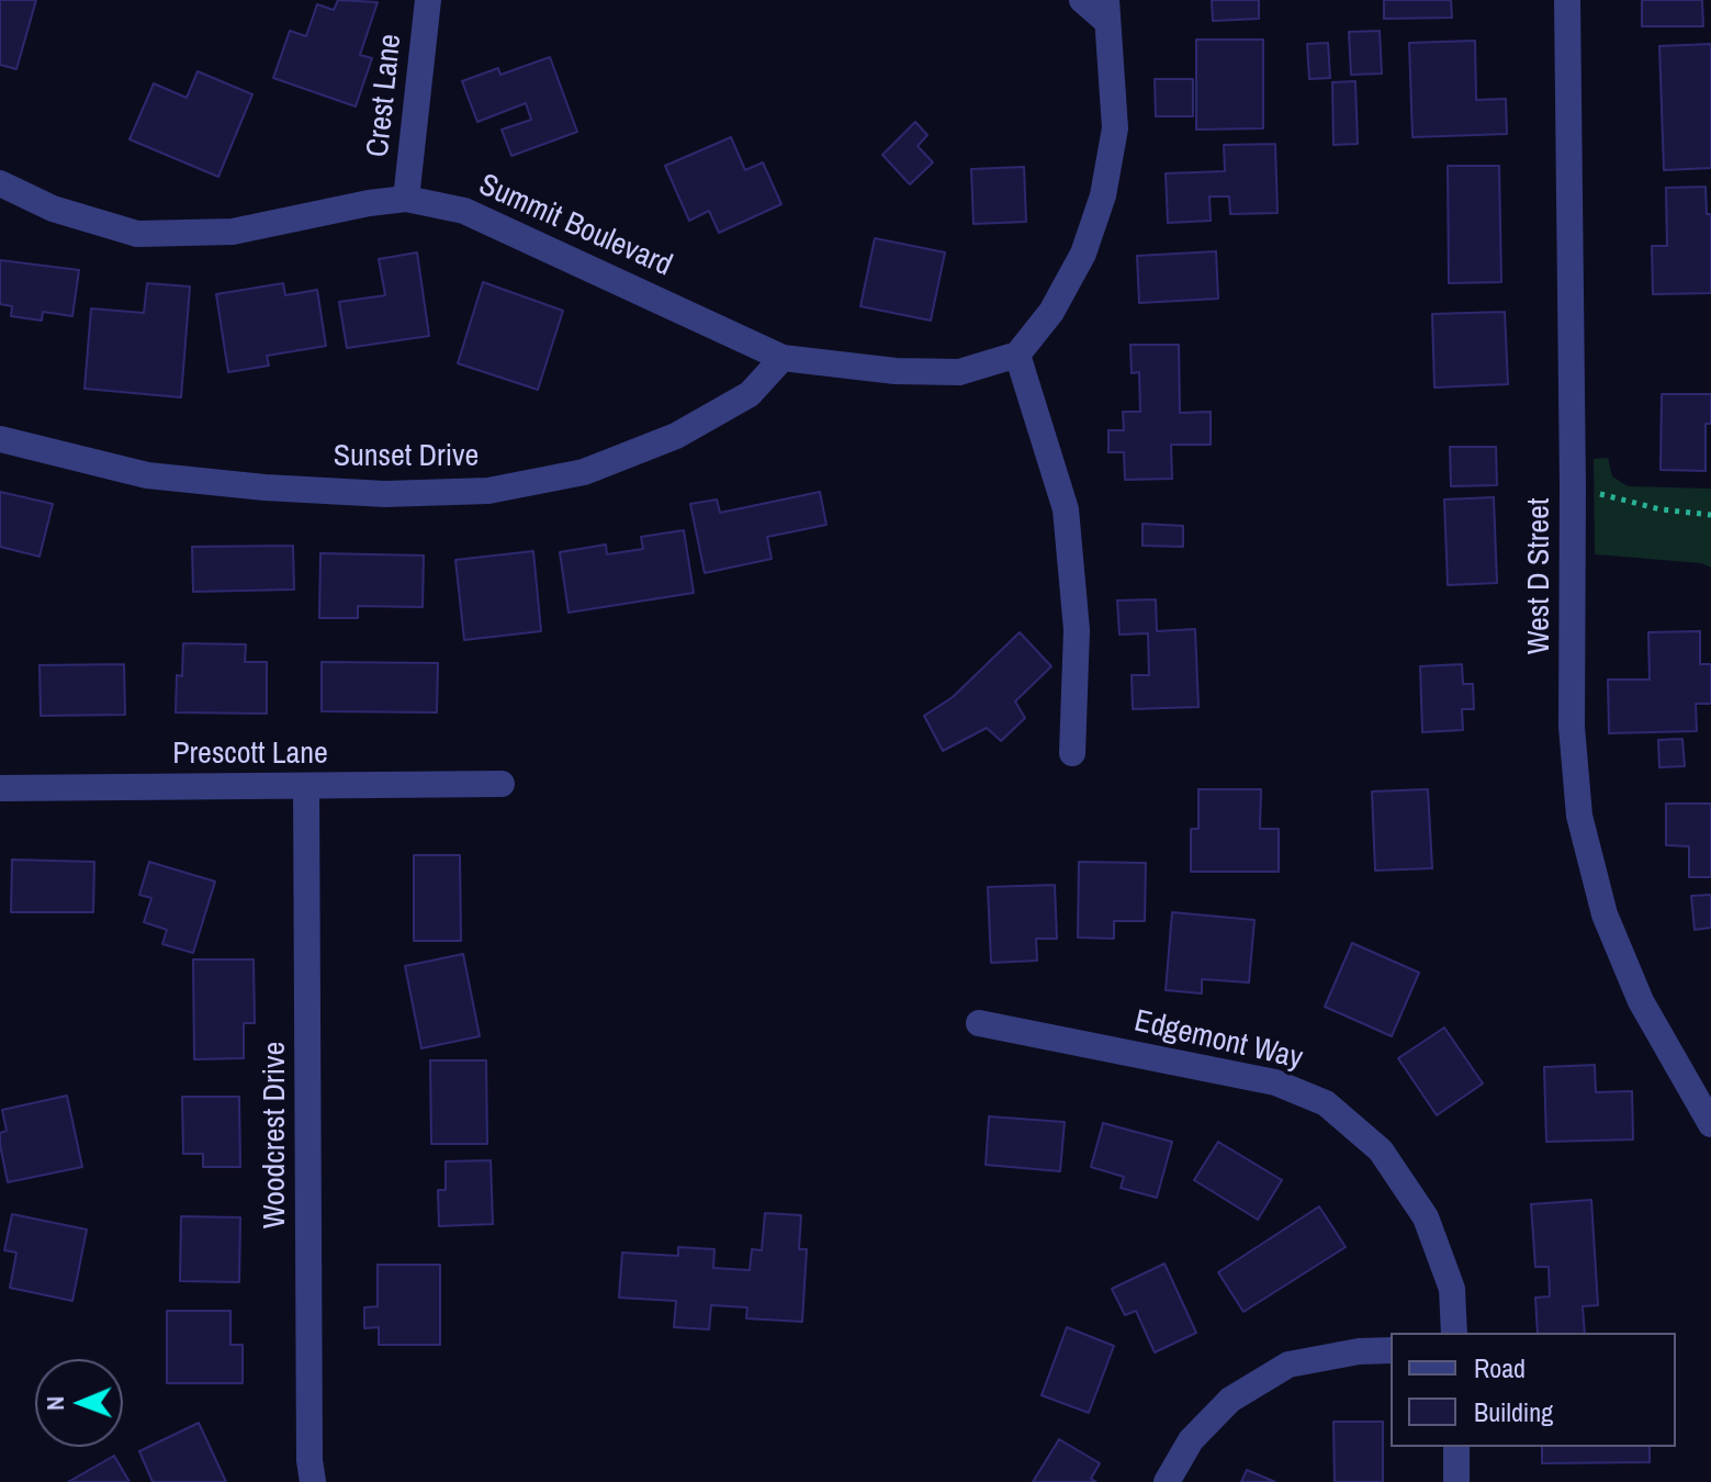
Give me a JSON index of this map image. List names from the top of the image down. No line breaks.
{"streets":{"street":["Crest Lane","Summit Boulevard","Sunset Drive","West D Street","Prescott Lane","Edgemont Way","Woodcrest Drive"]},"crossings":[["Crest Lane","Summit Boulevard"],["Summit Boulevard","Sunset Drive"],["Prescott Lane","Woodcrest Drive"]],"legend":["Road","Building"],"north":"left"}
